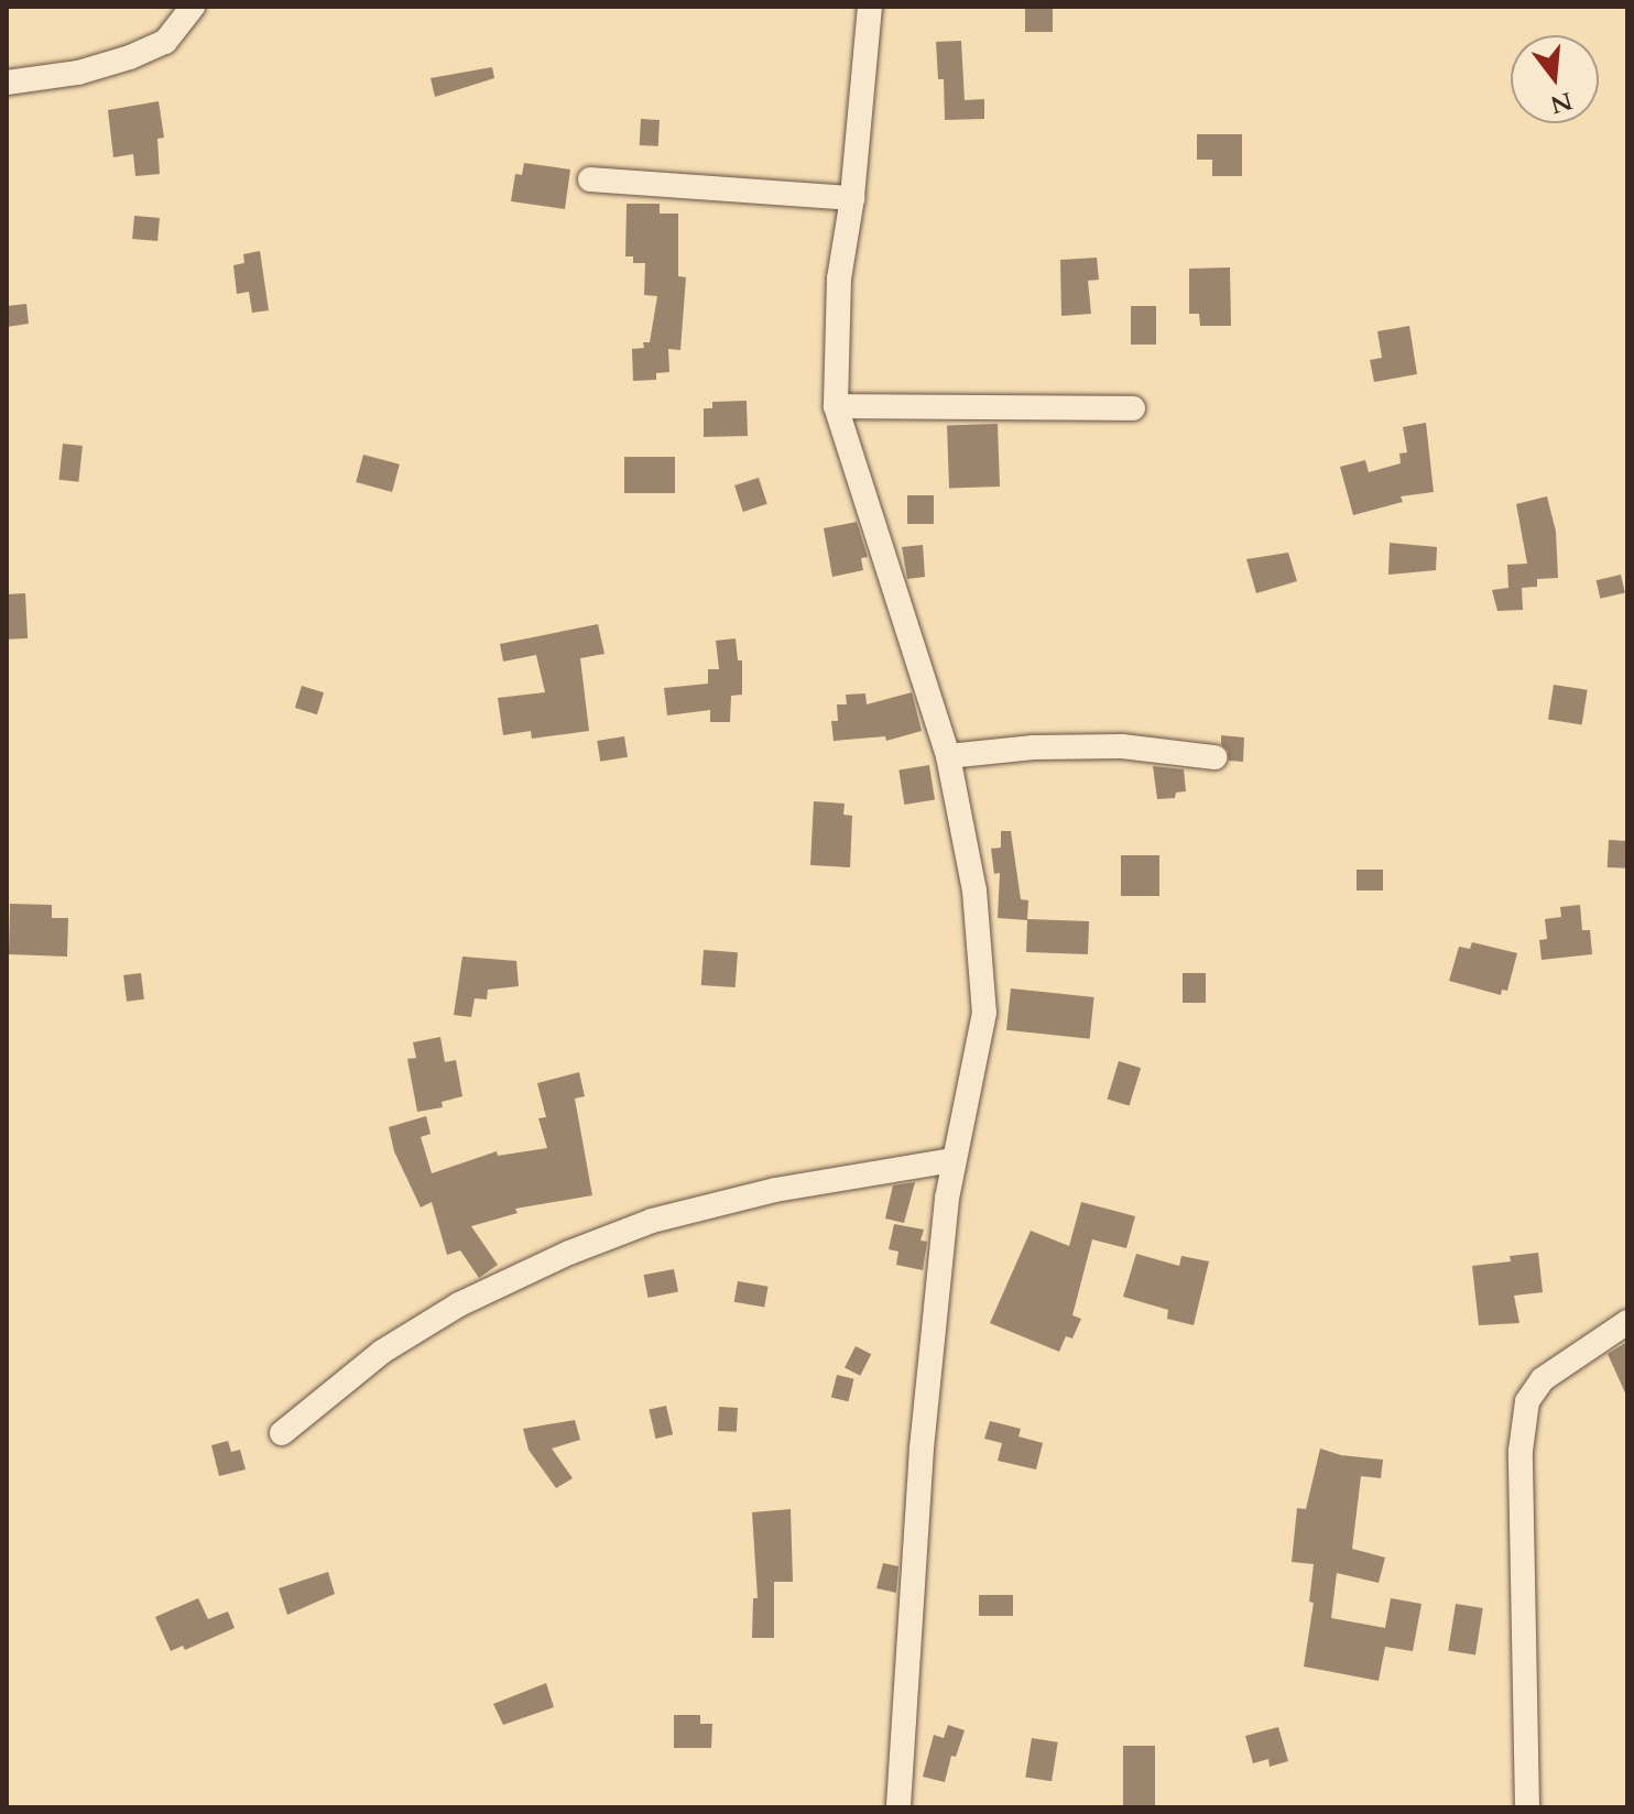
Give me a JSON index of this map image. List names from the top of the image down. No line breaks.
{"north":"bottom"}
